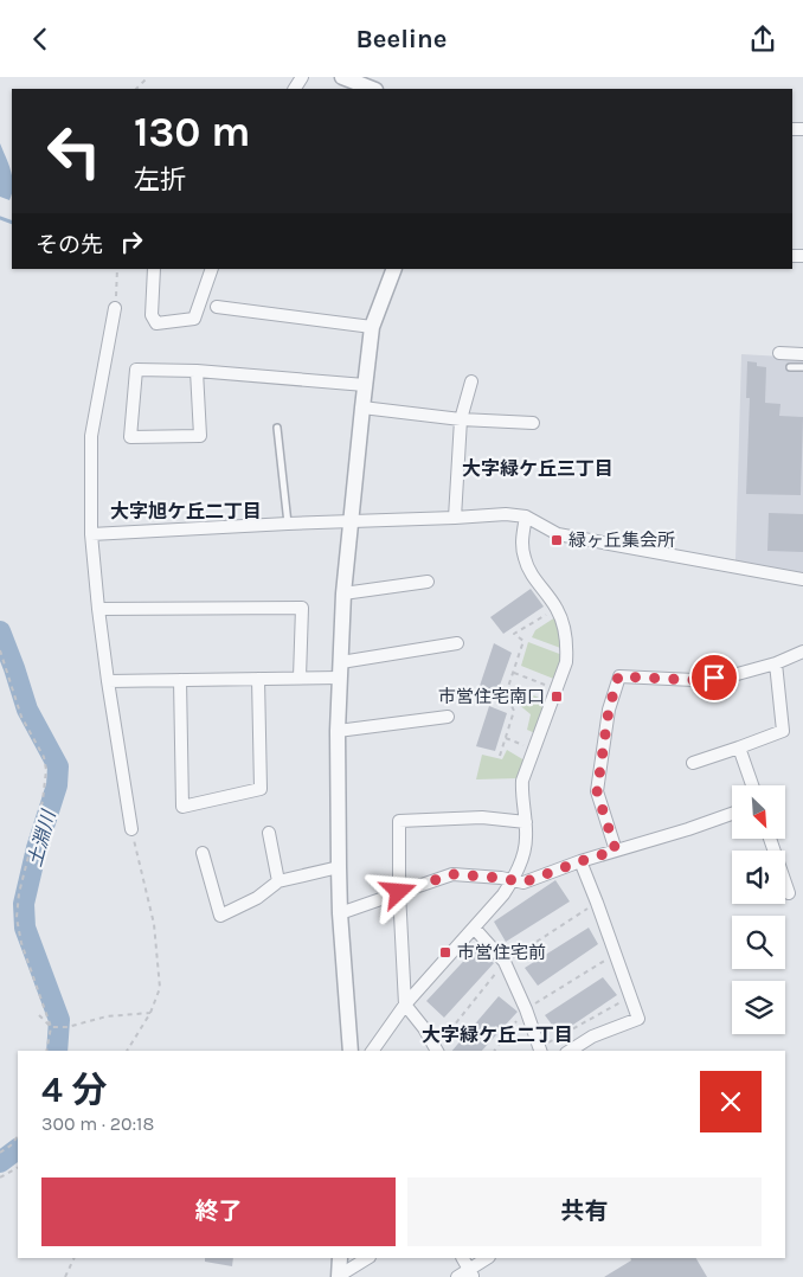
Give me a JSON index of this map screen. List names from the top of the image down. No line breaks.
{"districts":["大字緑ケ丘三丁目","大字旭ケ丘二丁目","大字緑ケ丘二丁目"],"water":["土淵川"],"places":{"transit":["緑ヶ丘集会所","市営住宅南口","市営住宅前"]},"north":"bottom right","page":{"header":"Beeline","turn":["130 m","左折"],"then":"その先","heading":["4 分","300 m · 20:18"],"buttons":["終了","共有"]}}
